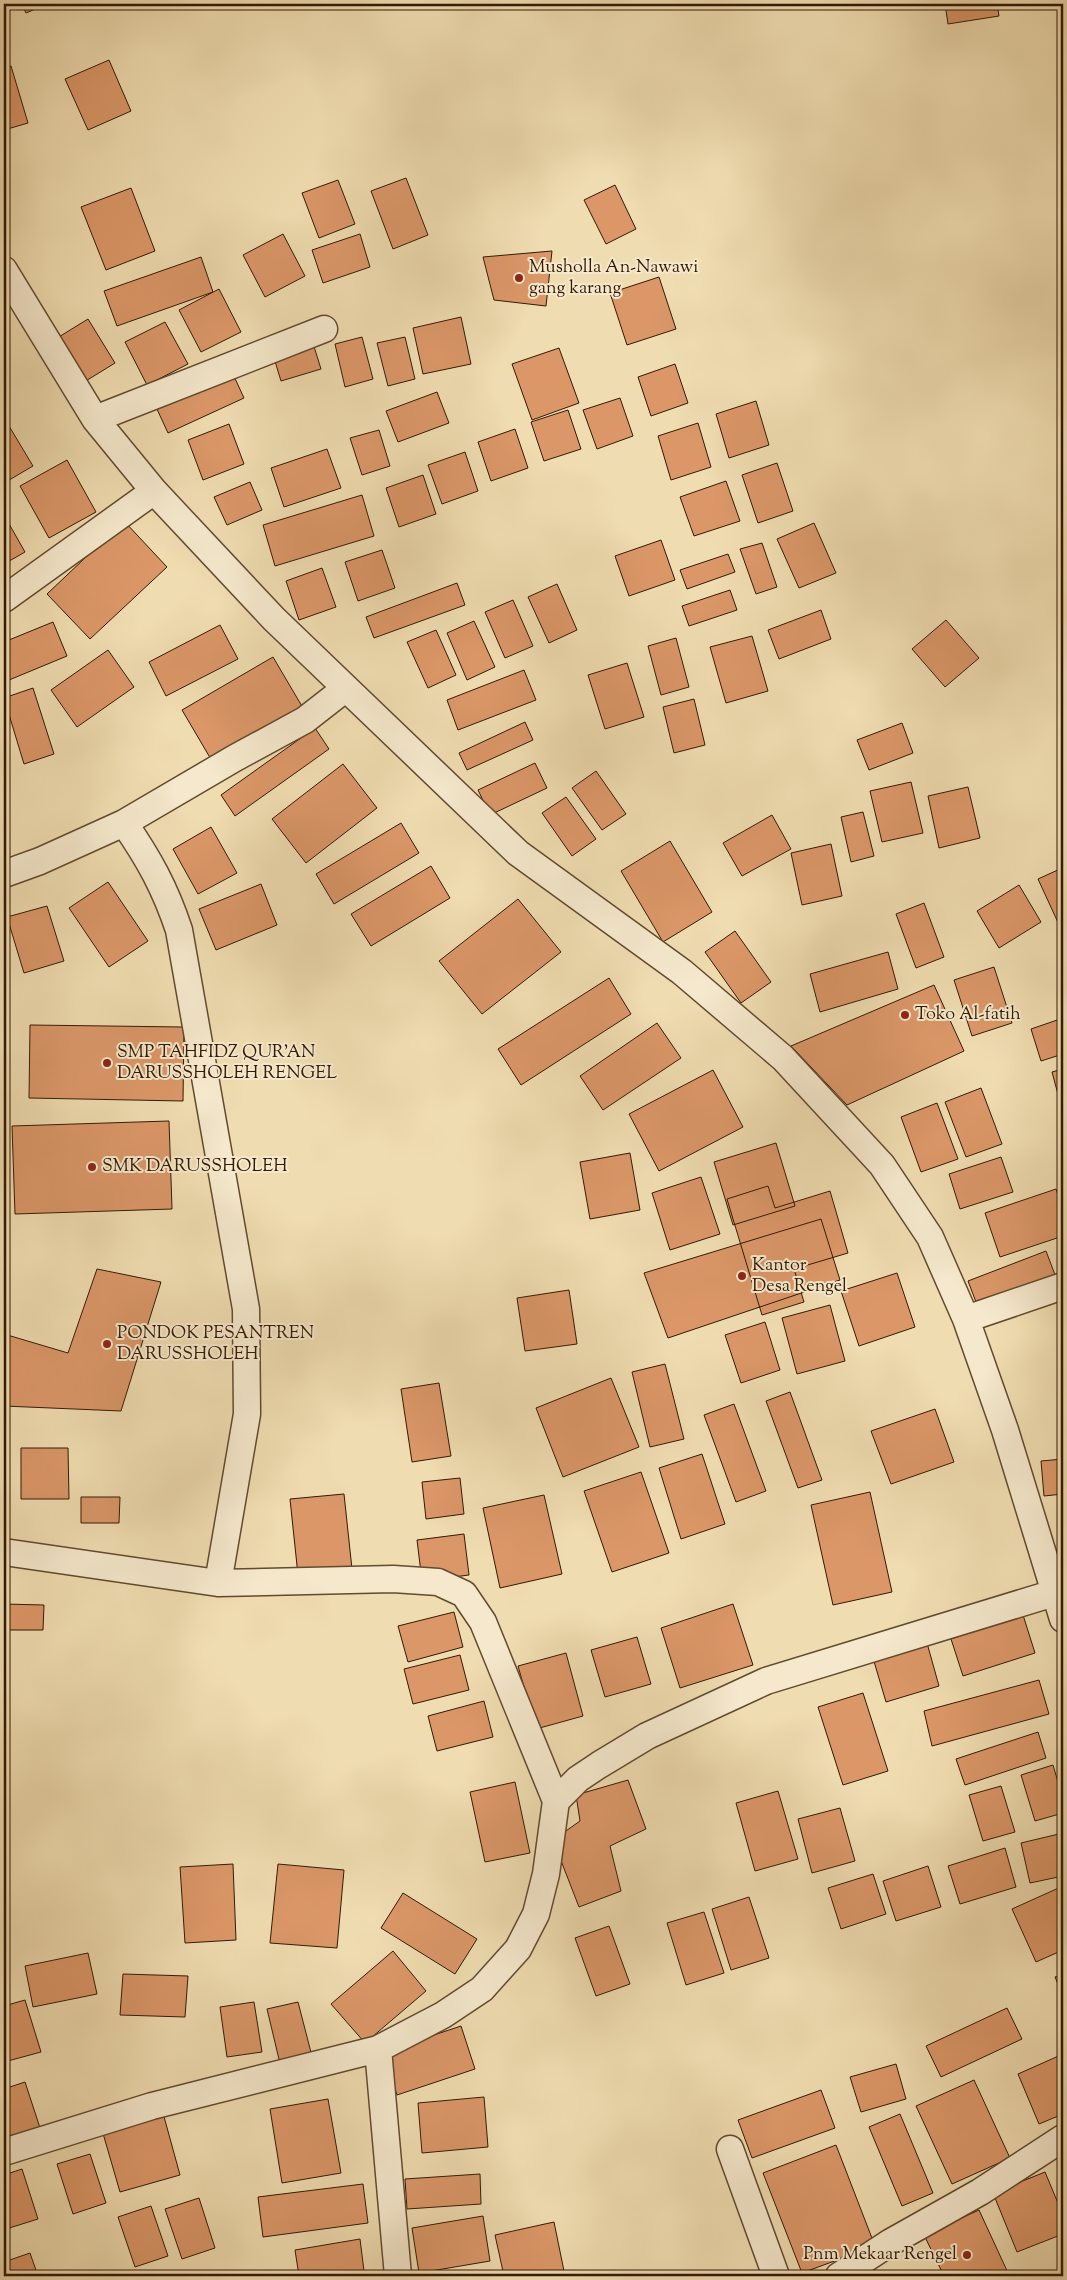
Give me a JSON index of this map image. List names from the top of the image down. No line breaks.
{"places":["Musholla An-Nawawi gang karang","Toko Al-fatih","SMP TAHFIDZ QUR'AN DARUSSHOLEH RENGEL","SMK DARUSSHOLEH","Kantor Desa Rengel","PONDOK PESANTREN DARUSSHOLEH","Pnm Mekaar Rengel"]}
